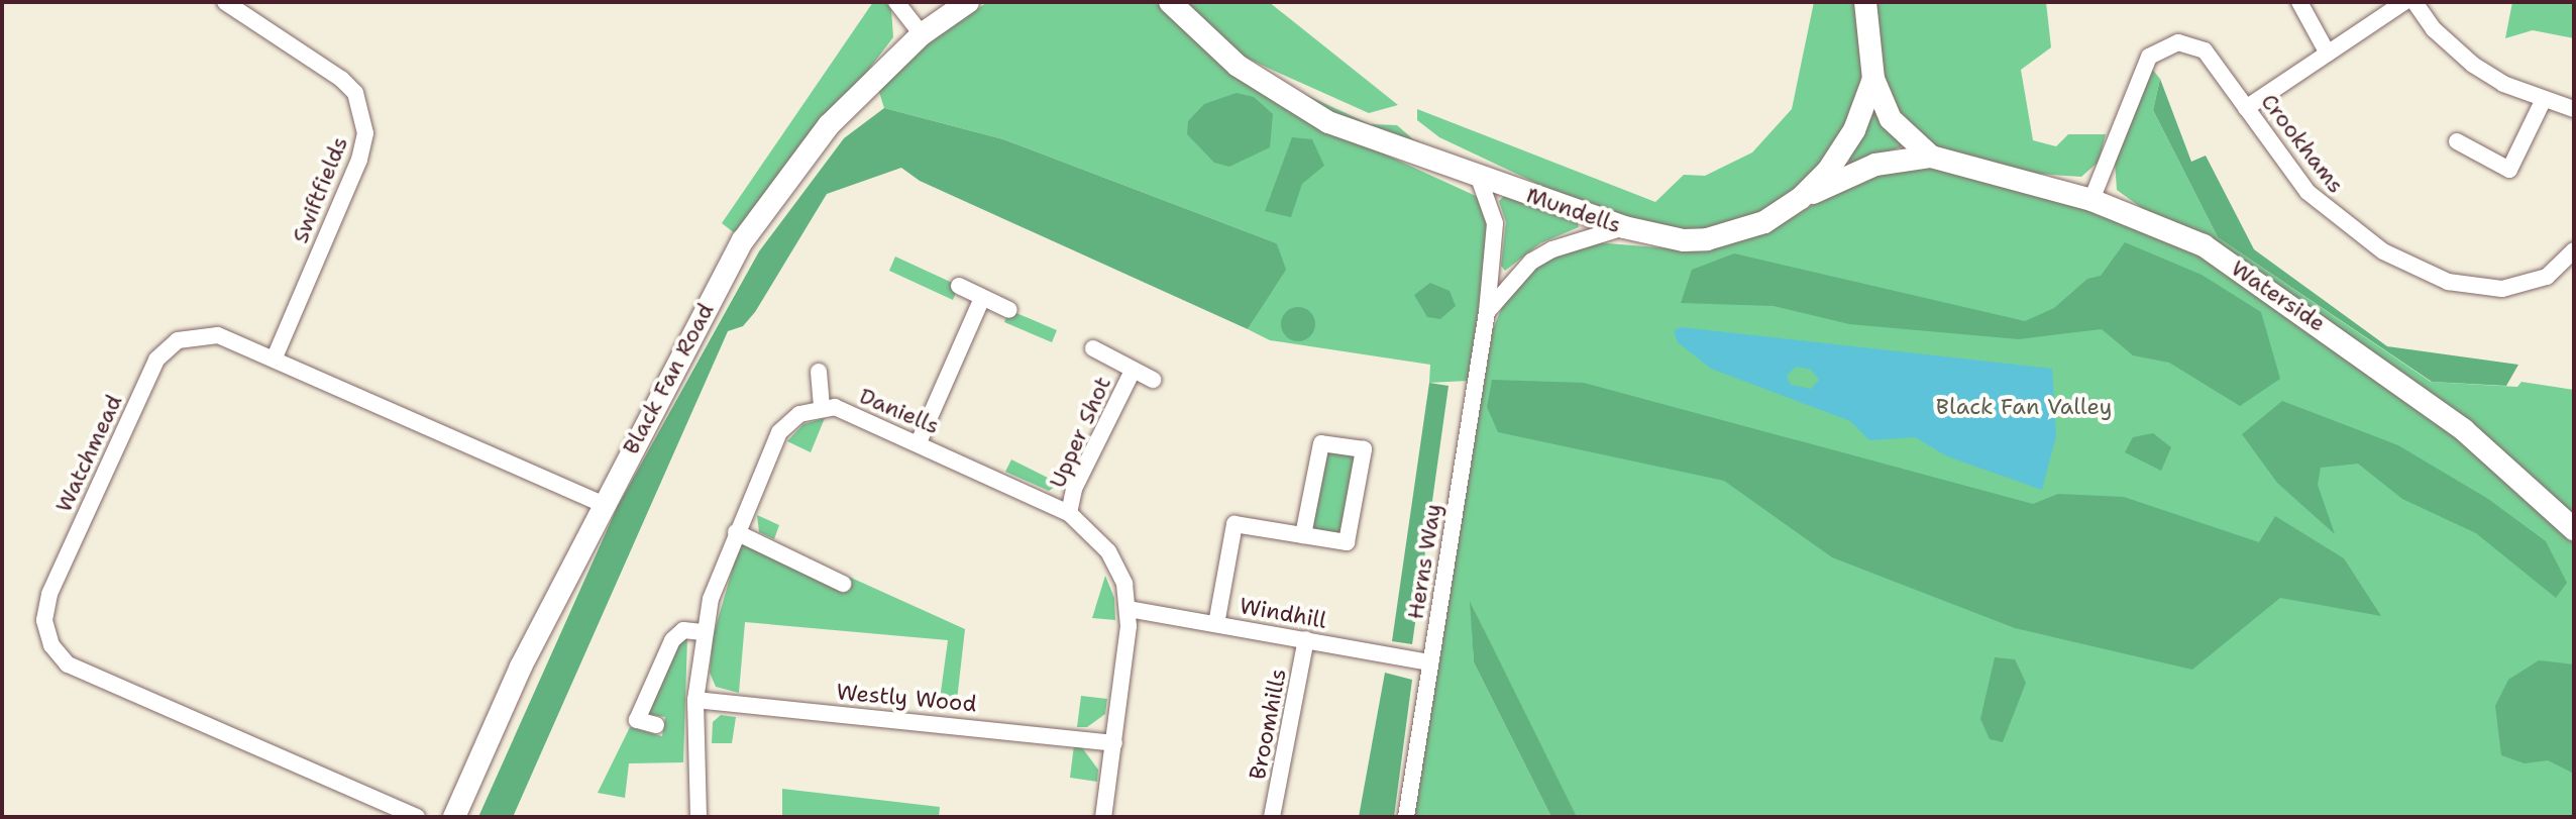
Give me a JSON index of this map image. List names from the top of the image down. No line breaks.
{"streets":{"main road":["Mundells","Waterside","Black Fan Road"],"street":["Crookhams","Swiftfields","Daniells","Upper Shot","Watchmead","Herns Way","Windhill","Westly Wood","Broomhills"]},"crossings":[["Crookhams","Waterside"],["Swiftfields","Watchmead"],["Mundells","Waterside"],["Mundells","Herns Way"],["Black Fan Road","Watchmead"],["Daniells","Upper Shot"],["Daniells","Windhill"],["Daniells","Westly Wood"],["Herns Way","Windhill"],["Windhill","Broomhills"]],"parks":["Black Fan Valley"]}
